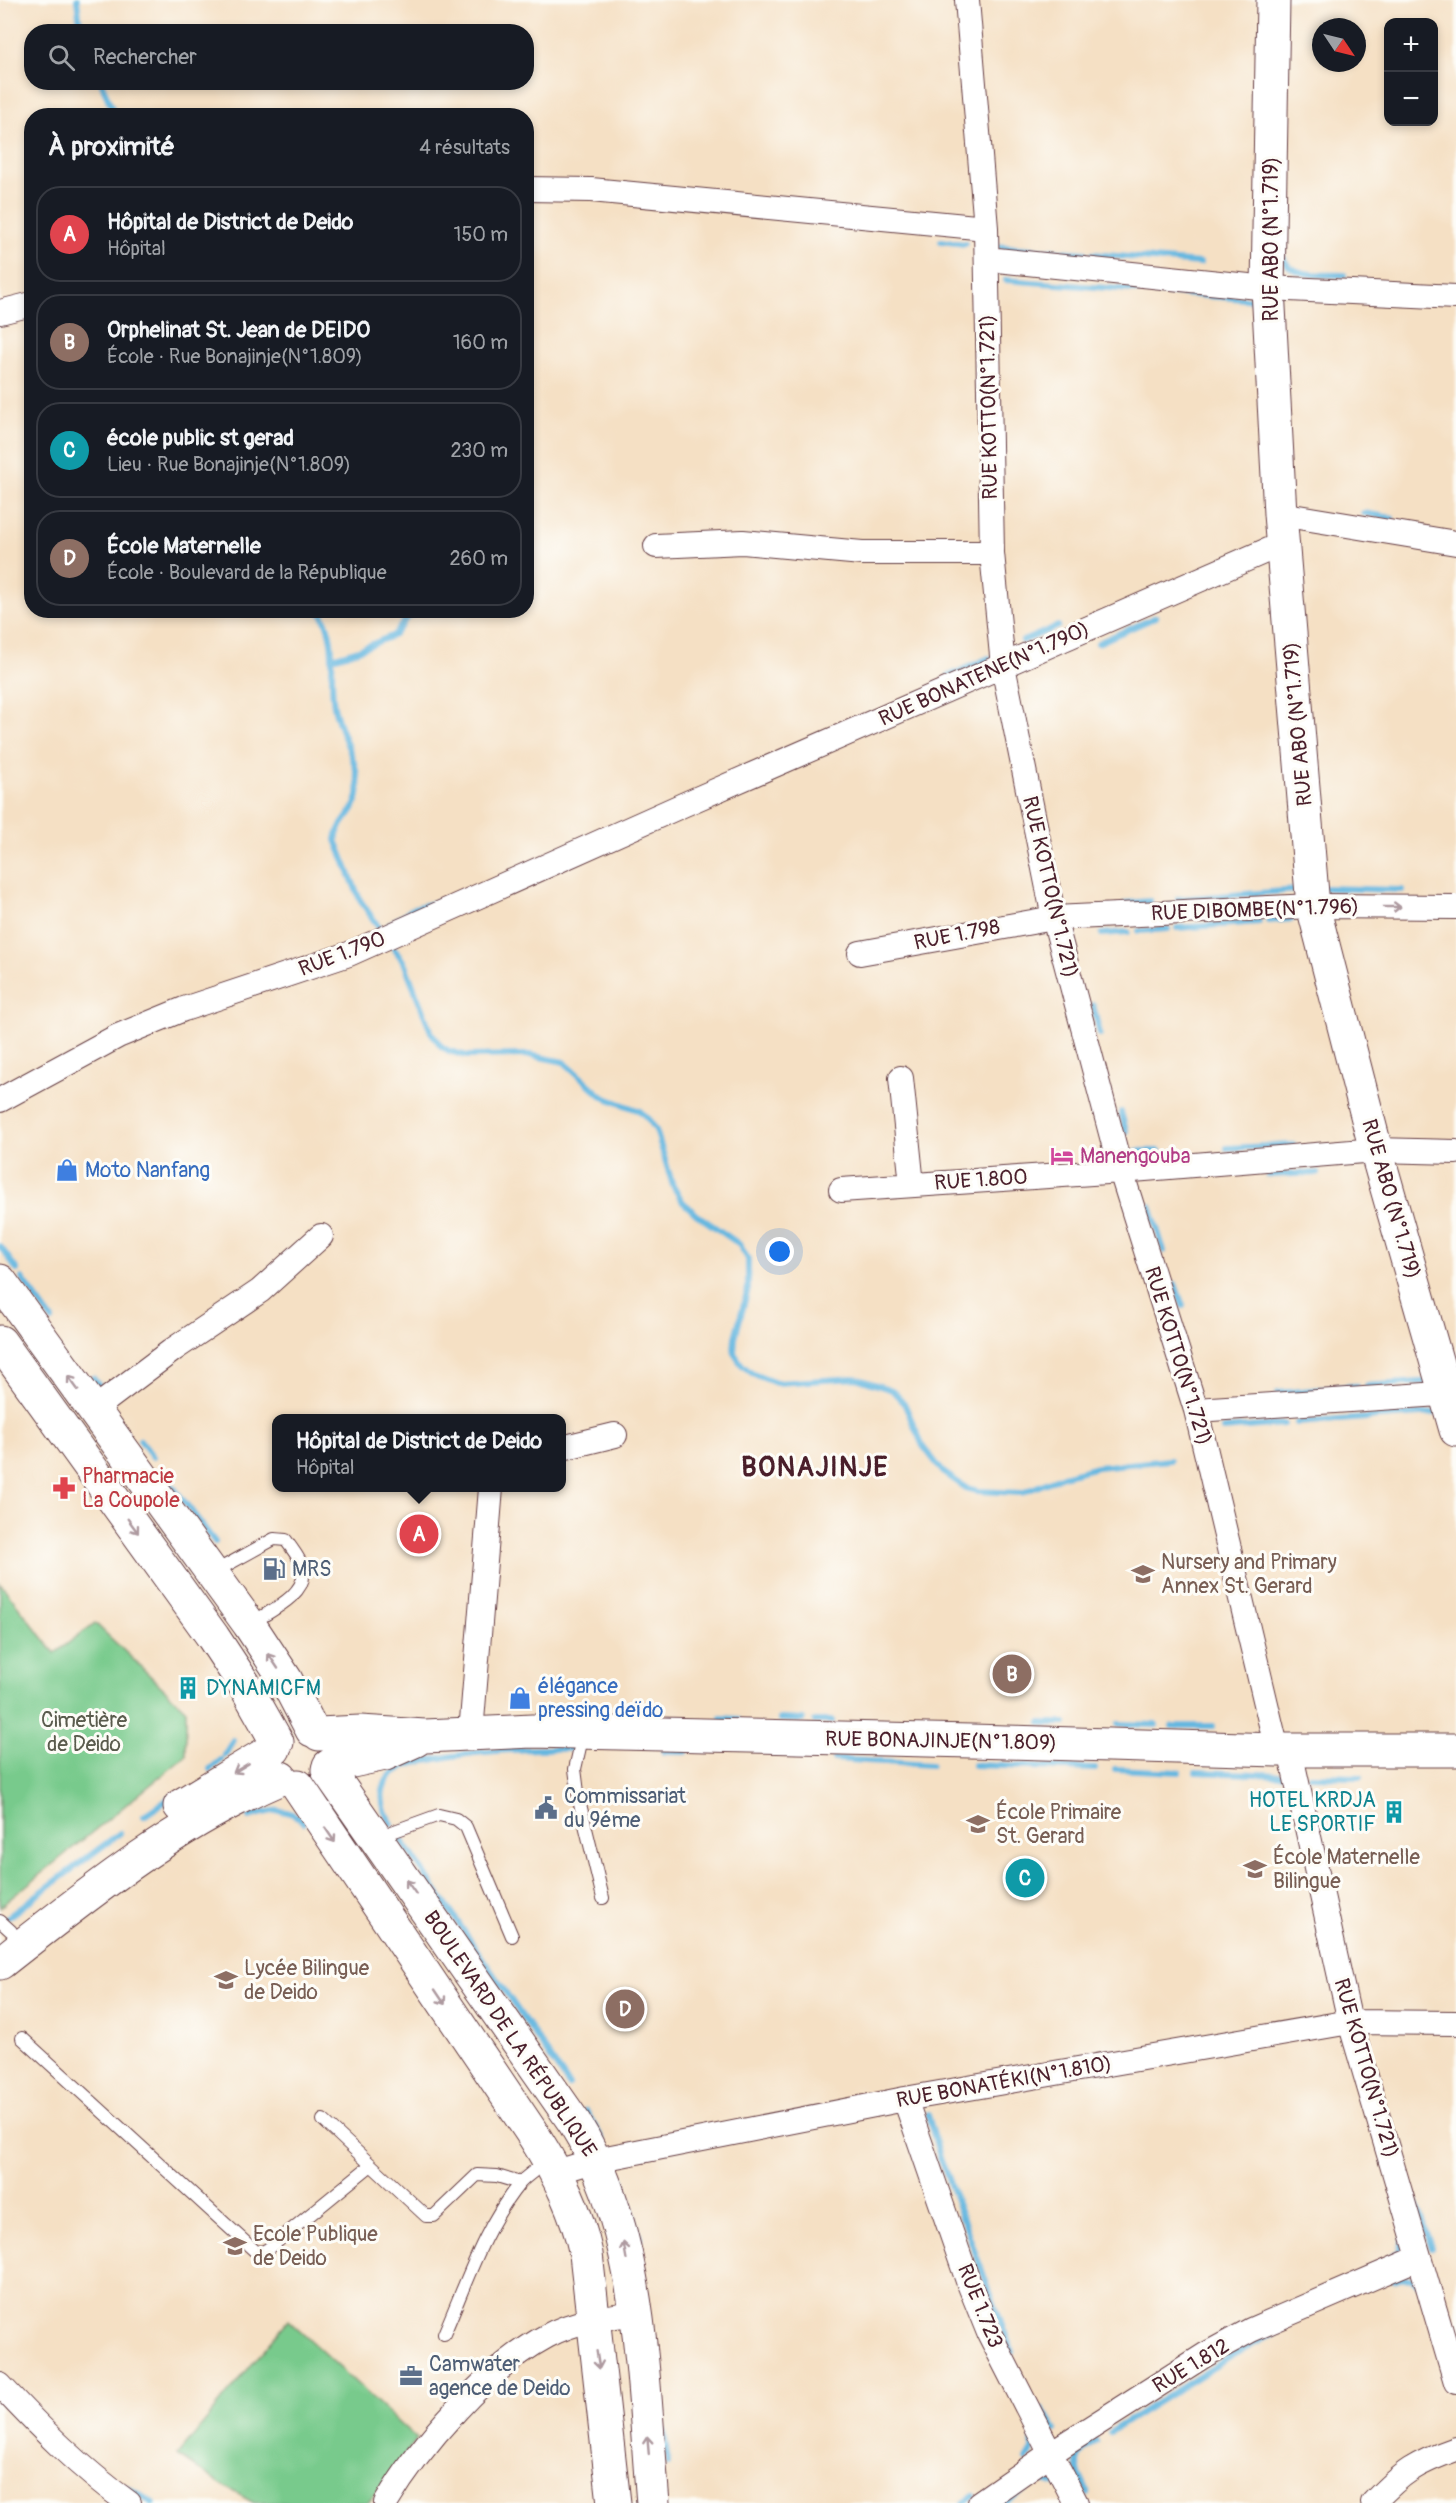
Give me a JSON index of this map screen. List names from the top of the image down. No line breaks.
{"streets":{"main road":["RUE ABO (N°1.719)","RUE BONAJINJE(N°1.809)","BOULEVARD DE LA RÉPUBLIQUE"],"street":["RUE KOTTO(N°1.721)","RUE BONATENE(N°1.790)","RUE DIBOMBE(N°1.796)","RUE 1.798","RUE 1.790","RUE 1.800","RUE BONATÉKI(N°1.810)","RUE 1.723","RUE 1.812"]},"crossings":[["RUE ABO (N°1.719)","RUE BONATENE(N°1.790)"],["RUE ABO (N°1.719)","RUE DIBOMBE(N°1.796)"],["RUE ABO (N°1.719)","RUE 1.800"],["RUE KOTTO(N°1.721)","RUE BONATENE(N°1.790)"],["RUE KOTTO(N°1.721)","RUE DIBOMBE(N°1.796)"],["RUE KOTTO(N°1.721)","RUE 1.798"],["RUE KOTTO(N°1.721)","RUE 1.800"],["RUE KOTTO(N°1.721)","RUE BONAJINJE(N°1.809)"],["RUE KOTTO(N°1.721)","RUE BONATÉKI(N°1.810)"],["RUE KOTTO(N°1.721)","RUE 1.812"],["RUE BONATENE(N°1.790)","RUE 1.790"],["RUE DIBOMBE(N°1.796)","RUE 1.798"],["RUE BONAJINJE(N°1.809)","BOULEVARD DE LA RÉPUBLIQUE"],["BOULEVARD DE LA RÉPUBLIQUE","RUE BONATÉKI(N°1.810)"],["RUE BONATÉKI(N°1.810)","RUE 1.723"],["RUE 1.723","RUE 1.812"]],"one_way":["RUE DIBOMBE(N°1.796)"],"districts":["BONAJINJE"],"parks":["Cimetière de Deido"],"places":{"hotel":["Manengouba"],"shop":["Moto Nanfang","élégance pressing deïdo"],"pharmacy":["Pharmacie La Coupole"],"fuel station":["MRS"],"school or university":["Nursery and Primary Annex St. Gerard","École Primaire St. Gerard","École Maternelle Bilingue","Lycée Bilingue de Deido","Ecole Publique de Deido"],"building":["DYNAMICFM","HOTEL KRDJA LE SPORTIF"],"public building":["Commissariat du 9éme"],"office":["Camwater agence de Deido"]},"north":"bottom right","page":{"map_buttons":["+","−"],"search":"Rechercher","heading":["À proximité","4 résultats"],"list":[{"mark":"A","name":"Hôpital de District de Deido","note":"Hôpital","value":"150 m"},{"mark":"B","name":"Orphelinat St. Jean de DEIDO","note":"École · Rue Bonajinje(N°1.809)","value":"160 m"},{"mark":"C","name":"école public st gerad","note":"Lieu · Rue Bonajinje(N°1.809)","value":"230 m"},{"mark":"D","name":"École Maternelle","note":"École · Boulevard de la République","value":"260 m"}],"popup":["Hôpital de District de Deido","Hôpital"],"pins":["A","B","C","D"]}}
